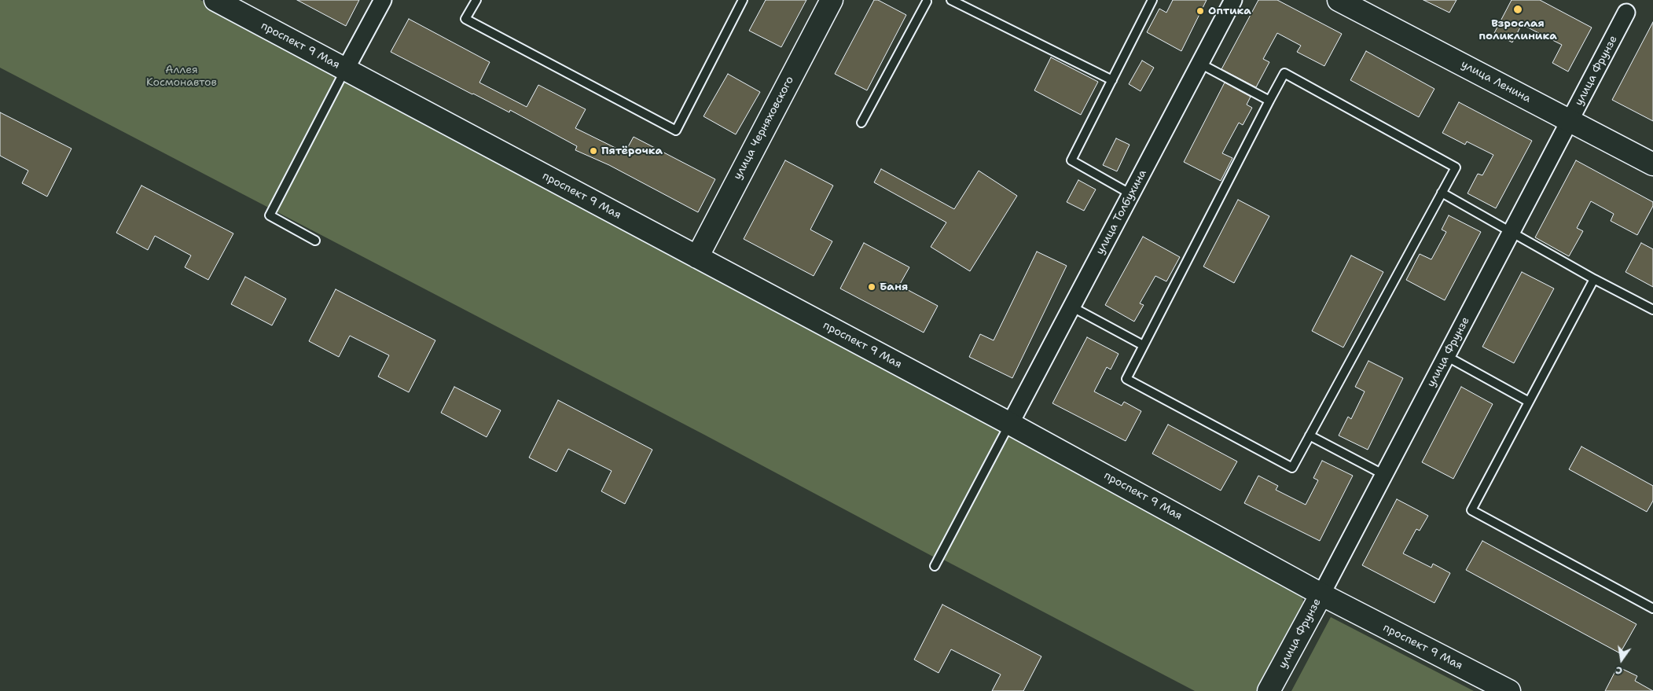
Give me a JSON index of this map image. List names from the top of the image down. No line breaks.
{"streets":{"street":["проспект 9 Мая","улица Фрунзе","улица Ленина","улица Черняховского","улица Толбухина"]},"crossings":[["проспект 9 Мая","улица Фрунзе"],["проспект 9 Мая","улица Черняховского"],["проспект 9 Мая","улица Толбухина"],["улица Фрунзе","улица Ленина"]],"parks":["Аллея Космонавтов"],"places":["Взрослая поликлиника","Оптика","Пятёрочка","Баня"],"north":"bottom"}
